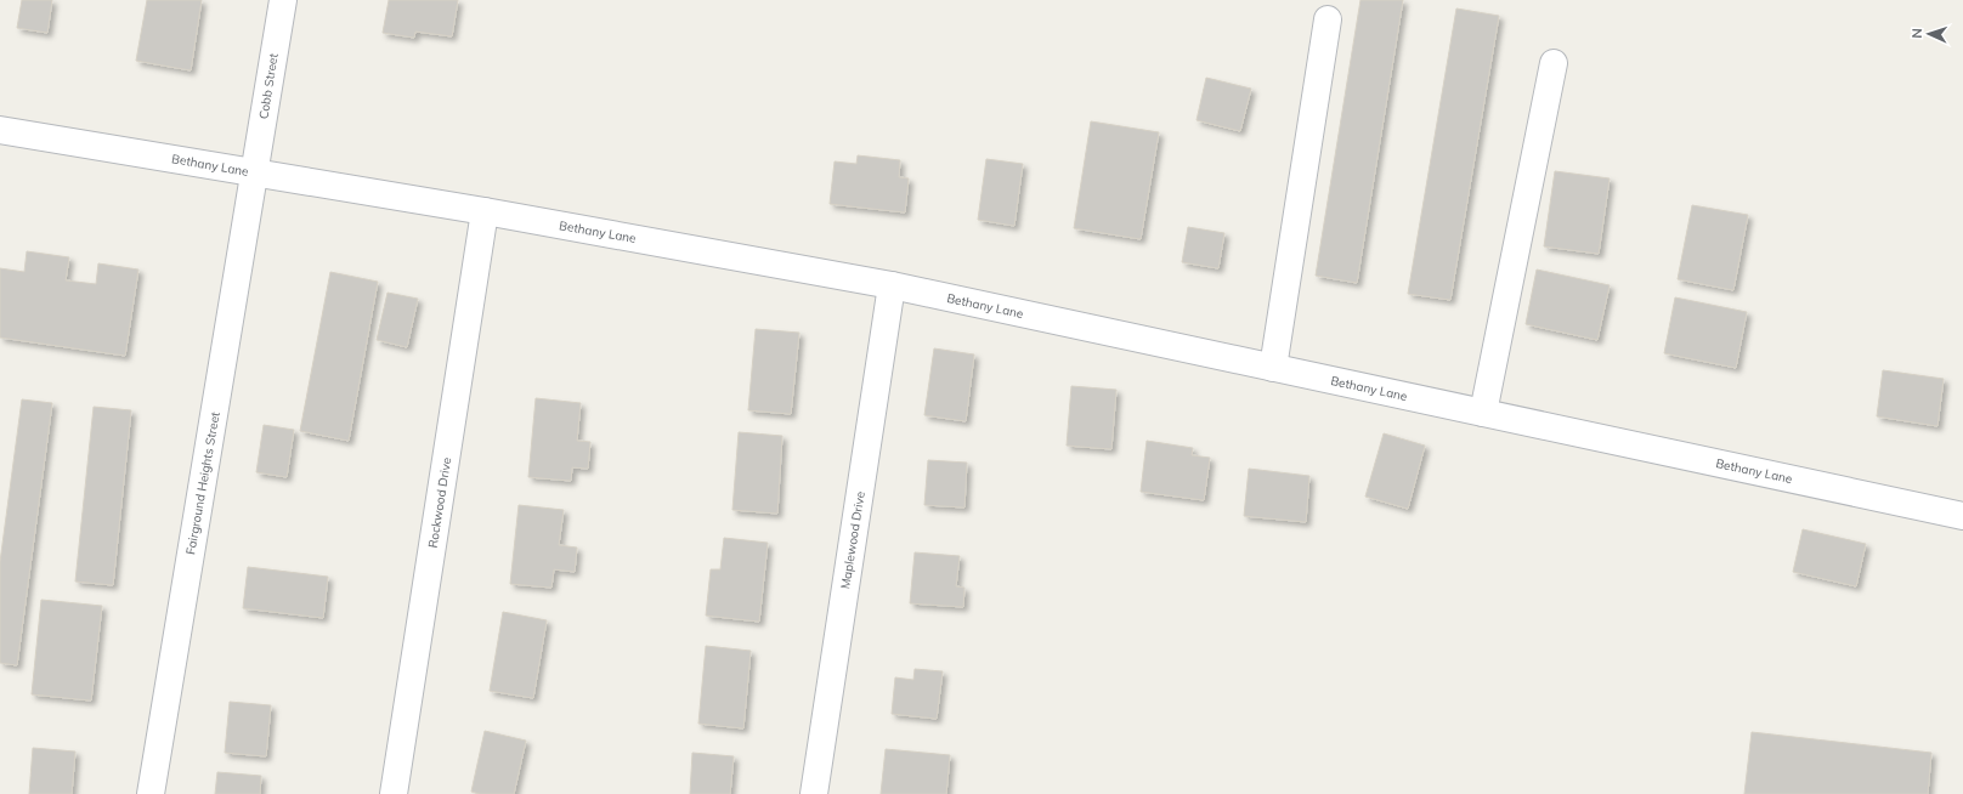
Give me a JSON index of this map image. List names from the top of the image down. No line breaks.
{"streets":{"street":["Cobb Street","Bethany Lane","Fairground Heights Street","Rockwood Drive","Maplewood Drive"]},"crossings":[["Cobb Street","Bethany Lane"],["Cobb Street","Fairground Heights Street"],["Bethany Lane","Fairground Heights Street"],["Bethany Lane","Rockwood Drive"],["Bethany Lane","Maplewood Drive"]],"north":"left"}
